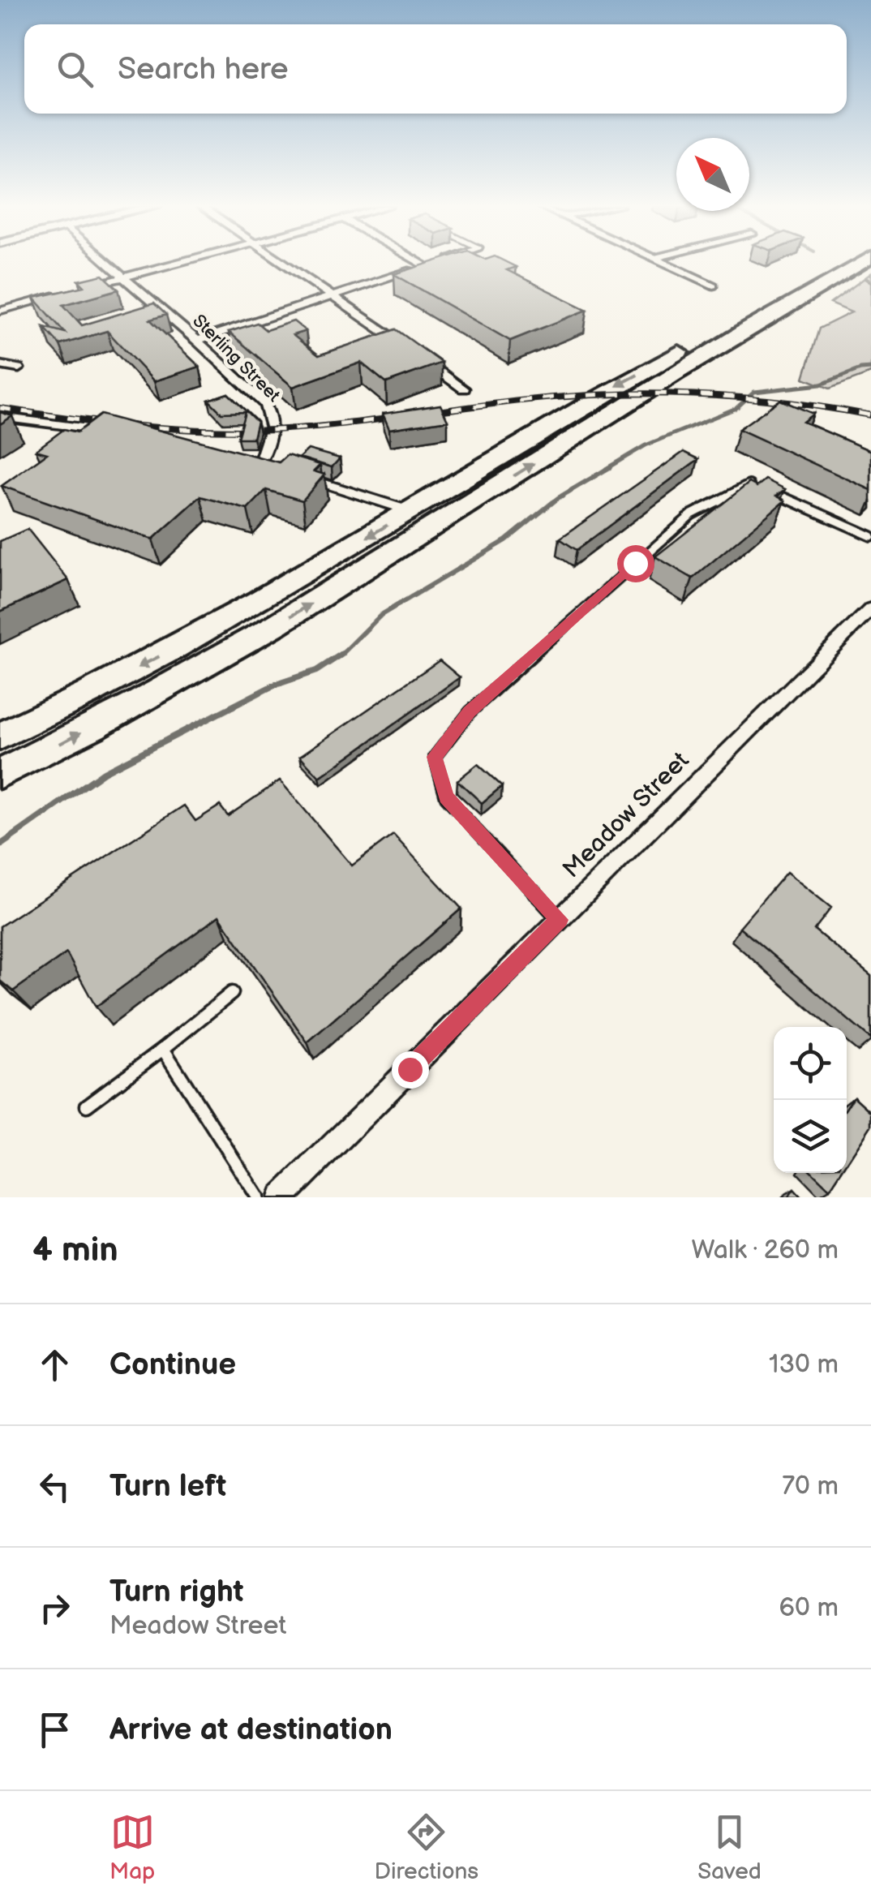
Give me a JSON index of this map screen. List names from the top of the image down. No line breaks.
{"streets":{"street":["Sterling Street","Meadow Street"]},"north":"top left","page":{"search":"Search here","heading":["4 min","Walk · 260 m"],"list":[["Continue","130 m"],["Turn left","70 m"],["Turn right","Meadow Street","60 m"],"Arrive at destination"],"nav":["Map","Directions","Saved"]}}
